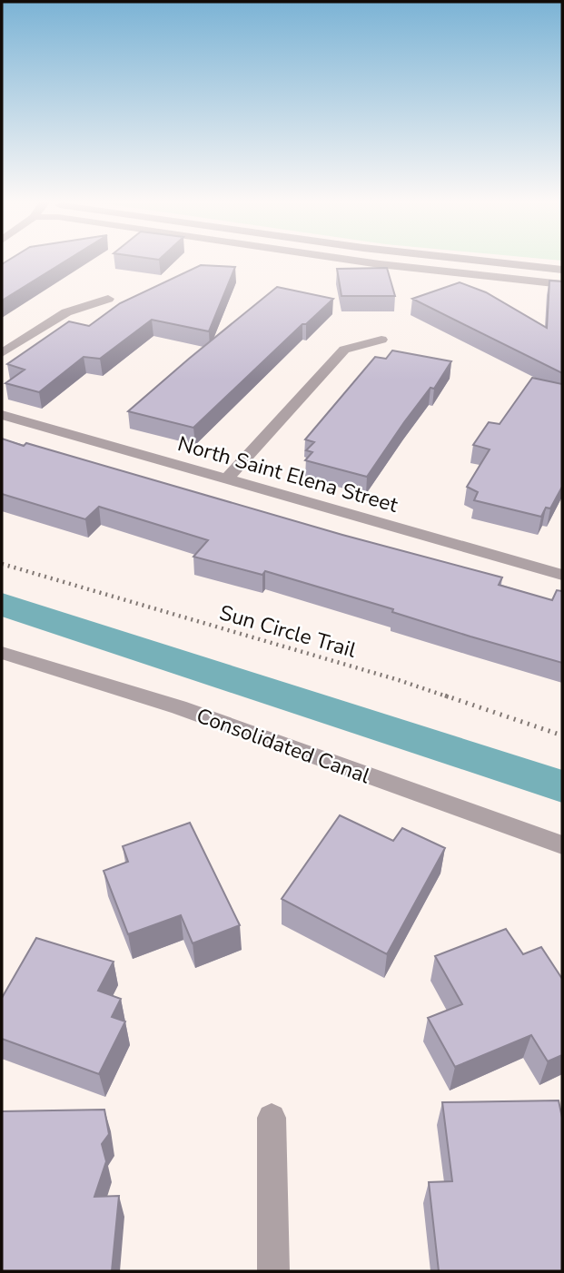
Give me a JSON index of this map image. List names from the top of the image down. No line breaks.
{"streets":{"street":["North Saint Elena Street","Consolidated Canal"],"path":["Sun Circle Trail"]}}
